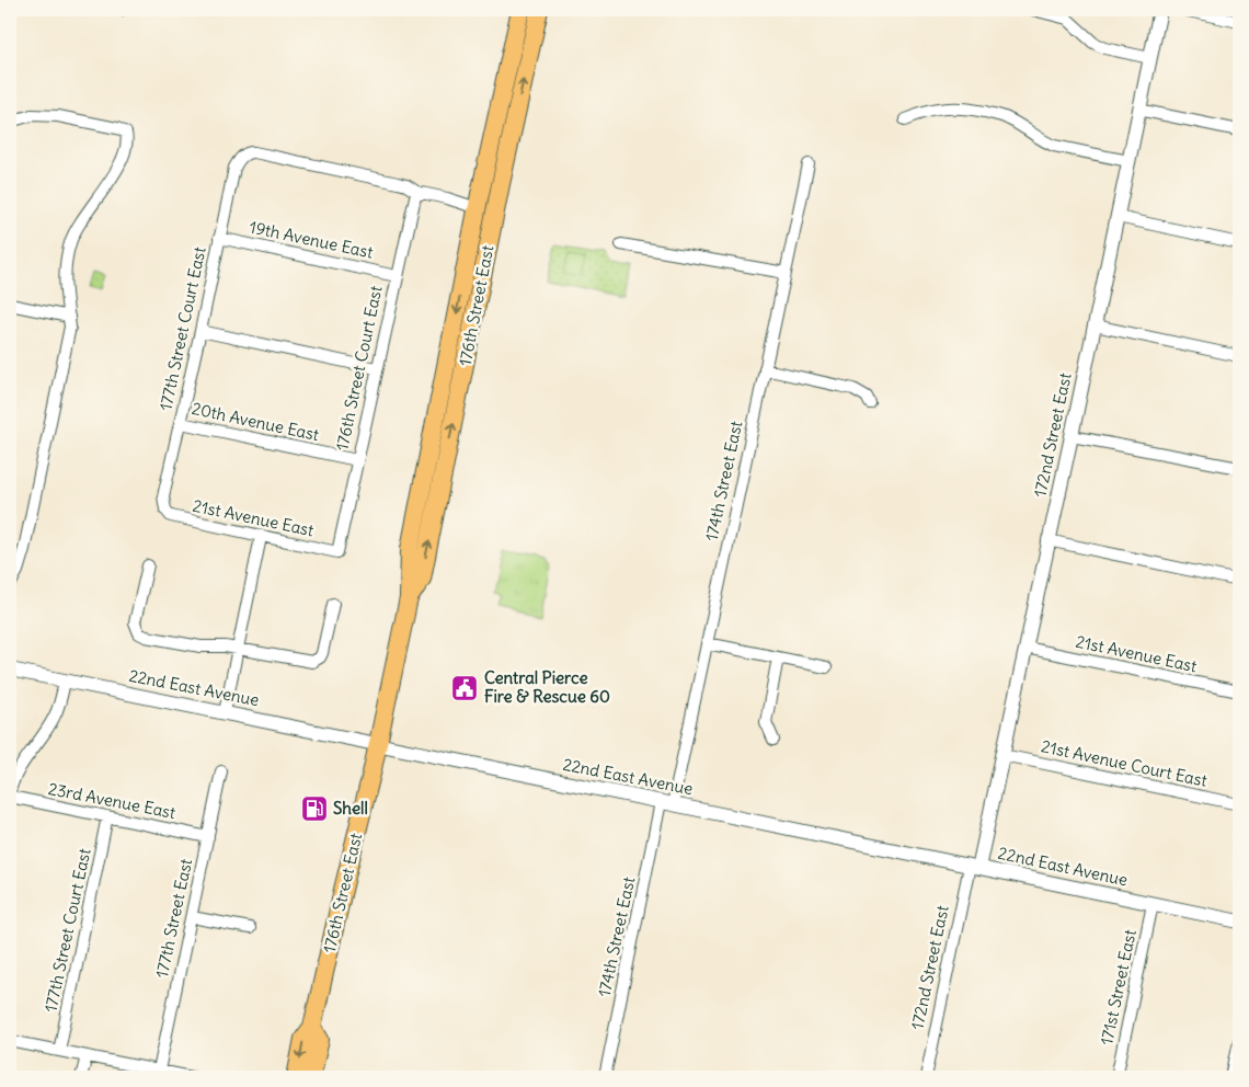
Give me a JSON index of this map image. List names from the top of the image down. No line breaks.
{"streets":{"main road":["176th Street East"],"street":["19th Avenue East","177th Street Court East","176th Street Court East","20th Avenue East","172nd Street East","174th Street East","21st Avenue East","22nd East Avenue","21st Avenue Court East","23rd Avenue East","177th Street East","171st Street East"]},"crossings":[["19th Avenue East","177th Street Court East"],["19th Avenue East","176th Street Court East"],["176th Street East","22nd East Avenue"],["177th Street Court East","176th Street Court East"],["177th Street Court East","20th Avenue East"],["177th Street Court East","21st Avenue East"],["177th Street Court East","23rd Avenue East"],["176th Street Court East","20th Avenue East"],["176th Street Court East","21st Avenue East"],["172nd Street East","21st Avenue East"],["172nd Street East","22nd East Avenue"],["172nd Street East","21st Avenue Court East"],["174th Street East","22nd East Avenue"],["22nd East Avenue","171st Street East"],["23rd Avenue East","177th Street East"]],"places":{"public building":["Central Pierce Fire & Rescue 60"],"fuel station":["Shell"]}}
